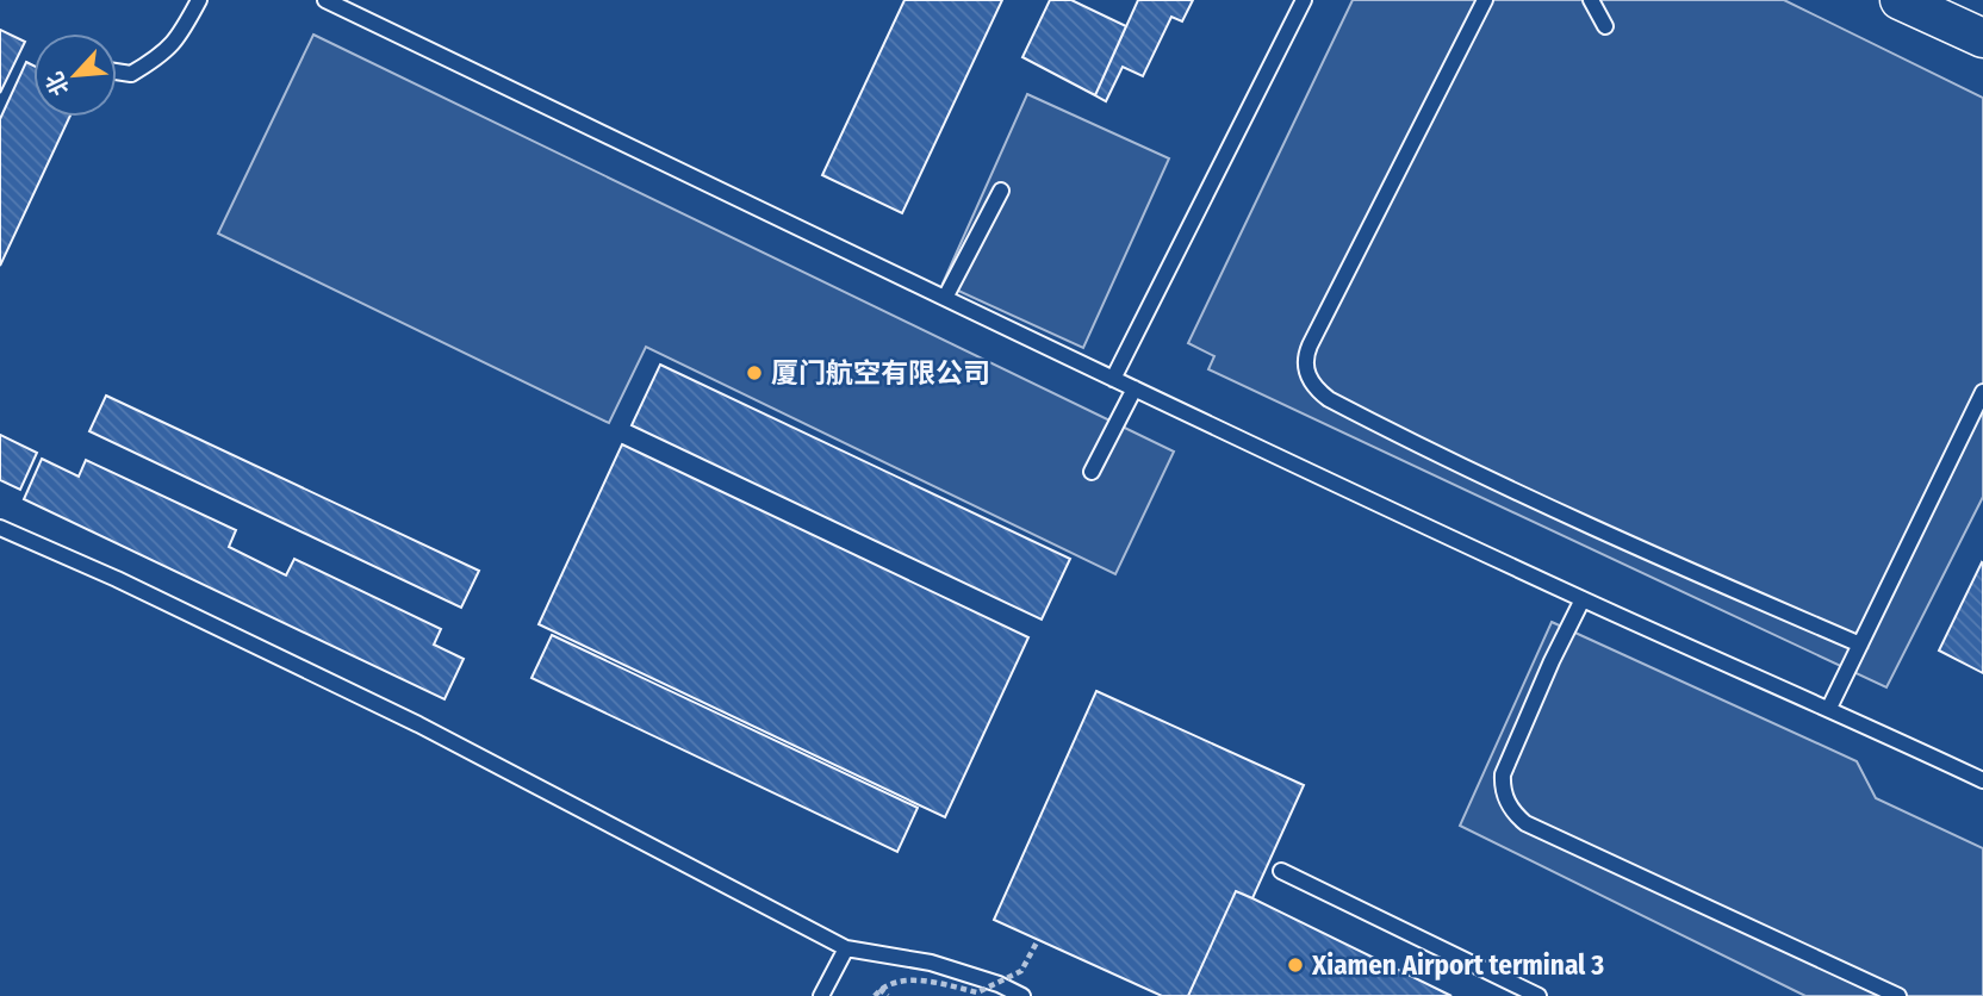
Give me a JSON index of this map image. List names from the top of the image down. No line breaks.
{"places":["厦门航空有限公司","Xiamen Airport terminal 3"],"north":"bottom left"}
